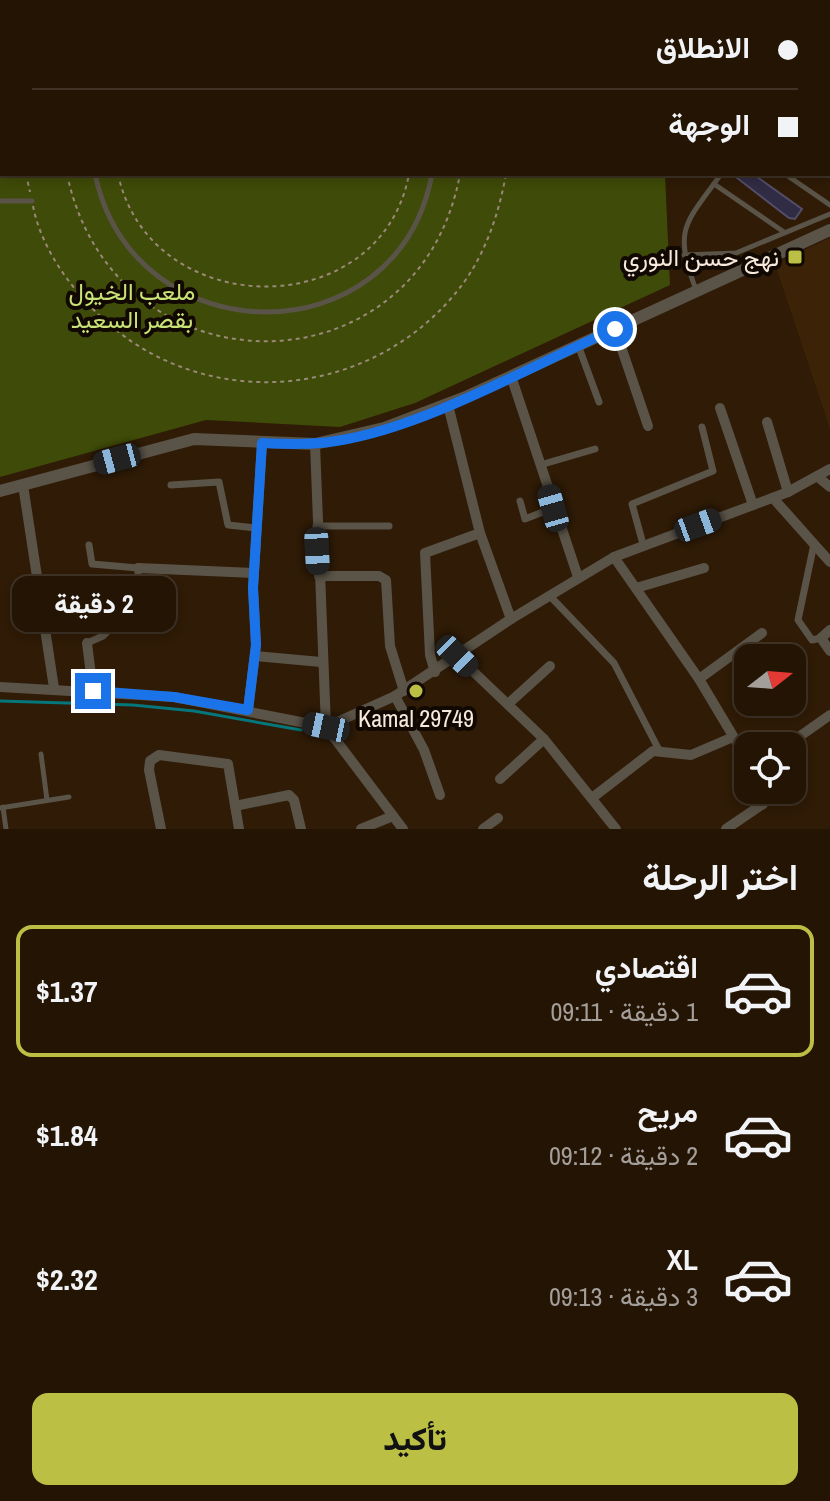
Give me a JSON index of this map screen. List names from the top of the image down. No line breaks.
{"parks":["ملعب الخيول بقصر السعيد"],"places":{"transit":["نهج حسن النوري"],"other":["Kamal 29749"]},"north":"right","page":{"banner":["الانطلاق","الوجهة"],"bubble":"2 دقيقة","heading":"اختر الرحلة","list":[{"name":"اقتصادي","note":"1 دقيقة · 09:11","value":"$1.37"},{"name":"مريح","note":"2 دقيقة · 09:12","value":"$1.84"},{"name":"XL","note":"3 دقيقة · 09:13","value":"$2.32"}],"buttons":"تأكيد"}}
